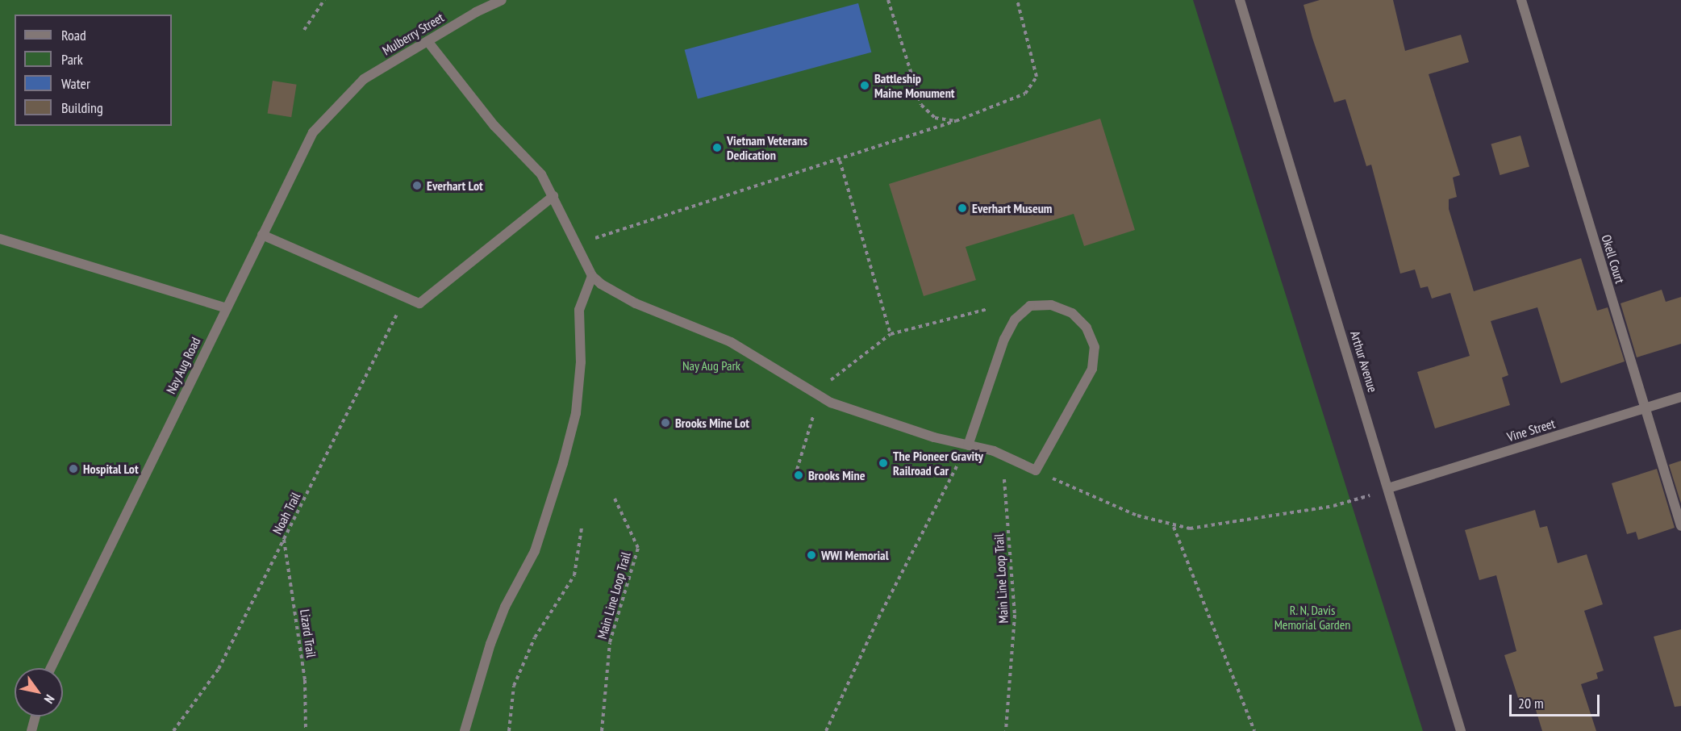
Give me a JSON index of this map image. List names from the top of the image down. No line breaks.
{"streets":{"street":["Mulberry Street","Okell Court","Arthur Avenue","Nay Aug Road","Vine Street"],"path":["Noah Trail","Main Line Loop Trail","Lizard Trail"]},"crossings":[["Mulberry Street","Nay Aug Road"],["Okell Court","Vine Street"],["Arthur Avenue","Vine Street"],["Noah Trail","Lizard Trail"]],"parks":["Nay Aug Park","R. N, Davis Memorial Garden"],"places":["Battleship Maine Monument","Vietnam Veterans Dedication","Everhart Lot","Everhart Museum","Brooks Mine Lot","The Pioneer Gravity Railroad Car","Hospital Lot","Brooks Mine","WWI Memorial"],"legend":["Road","Park","Water","Building"],"scale_bar":"20 m","north":"bottom right"}
